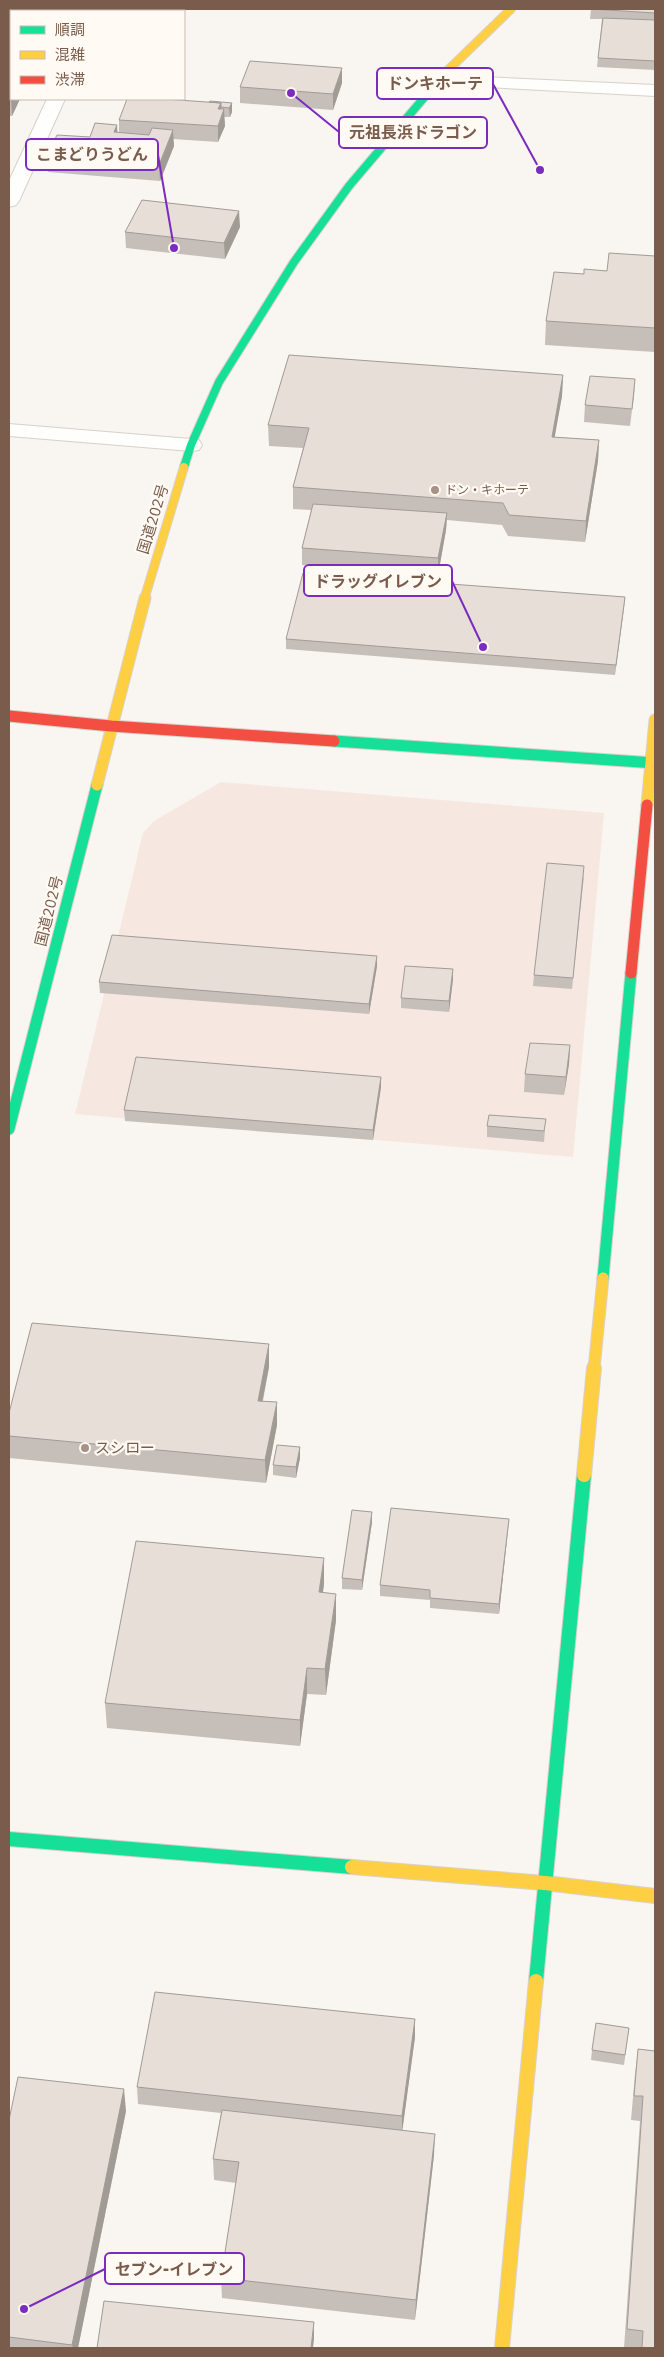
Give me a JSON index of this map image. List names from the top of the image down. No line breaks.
{"streets":{"main road":["国道202号"]},"places":["元祖長浜ドラゴン","ドンキホーテ","こまどりうどん","ドン・キホーテ","ドラッグイレブン","スシロー","セブン-イレブン"],"legend":["順調","混雑","渋滞"]}
